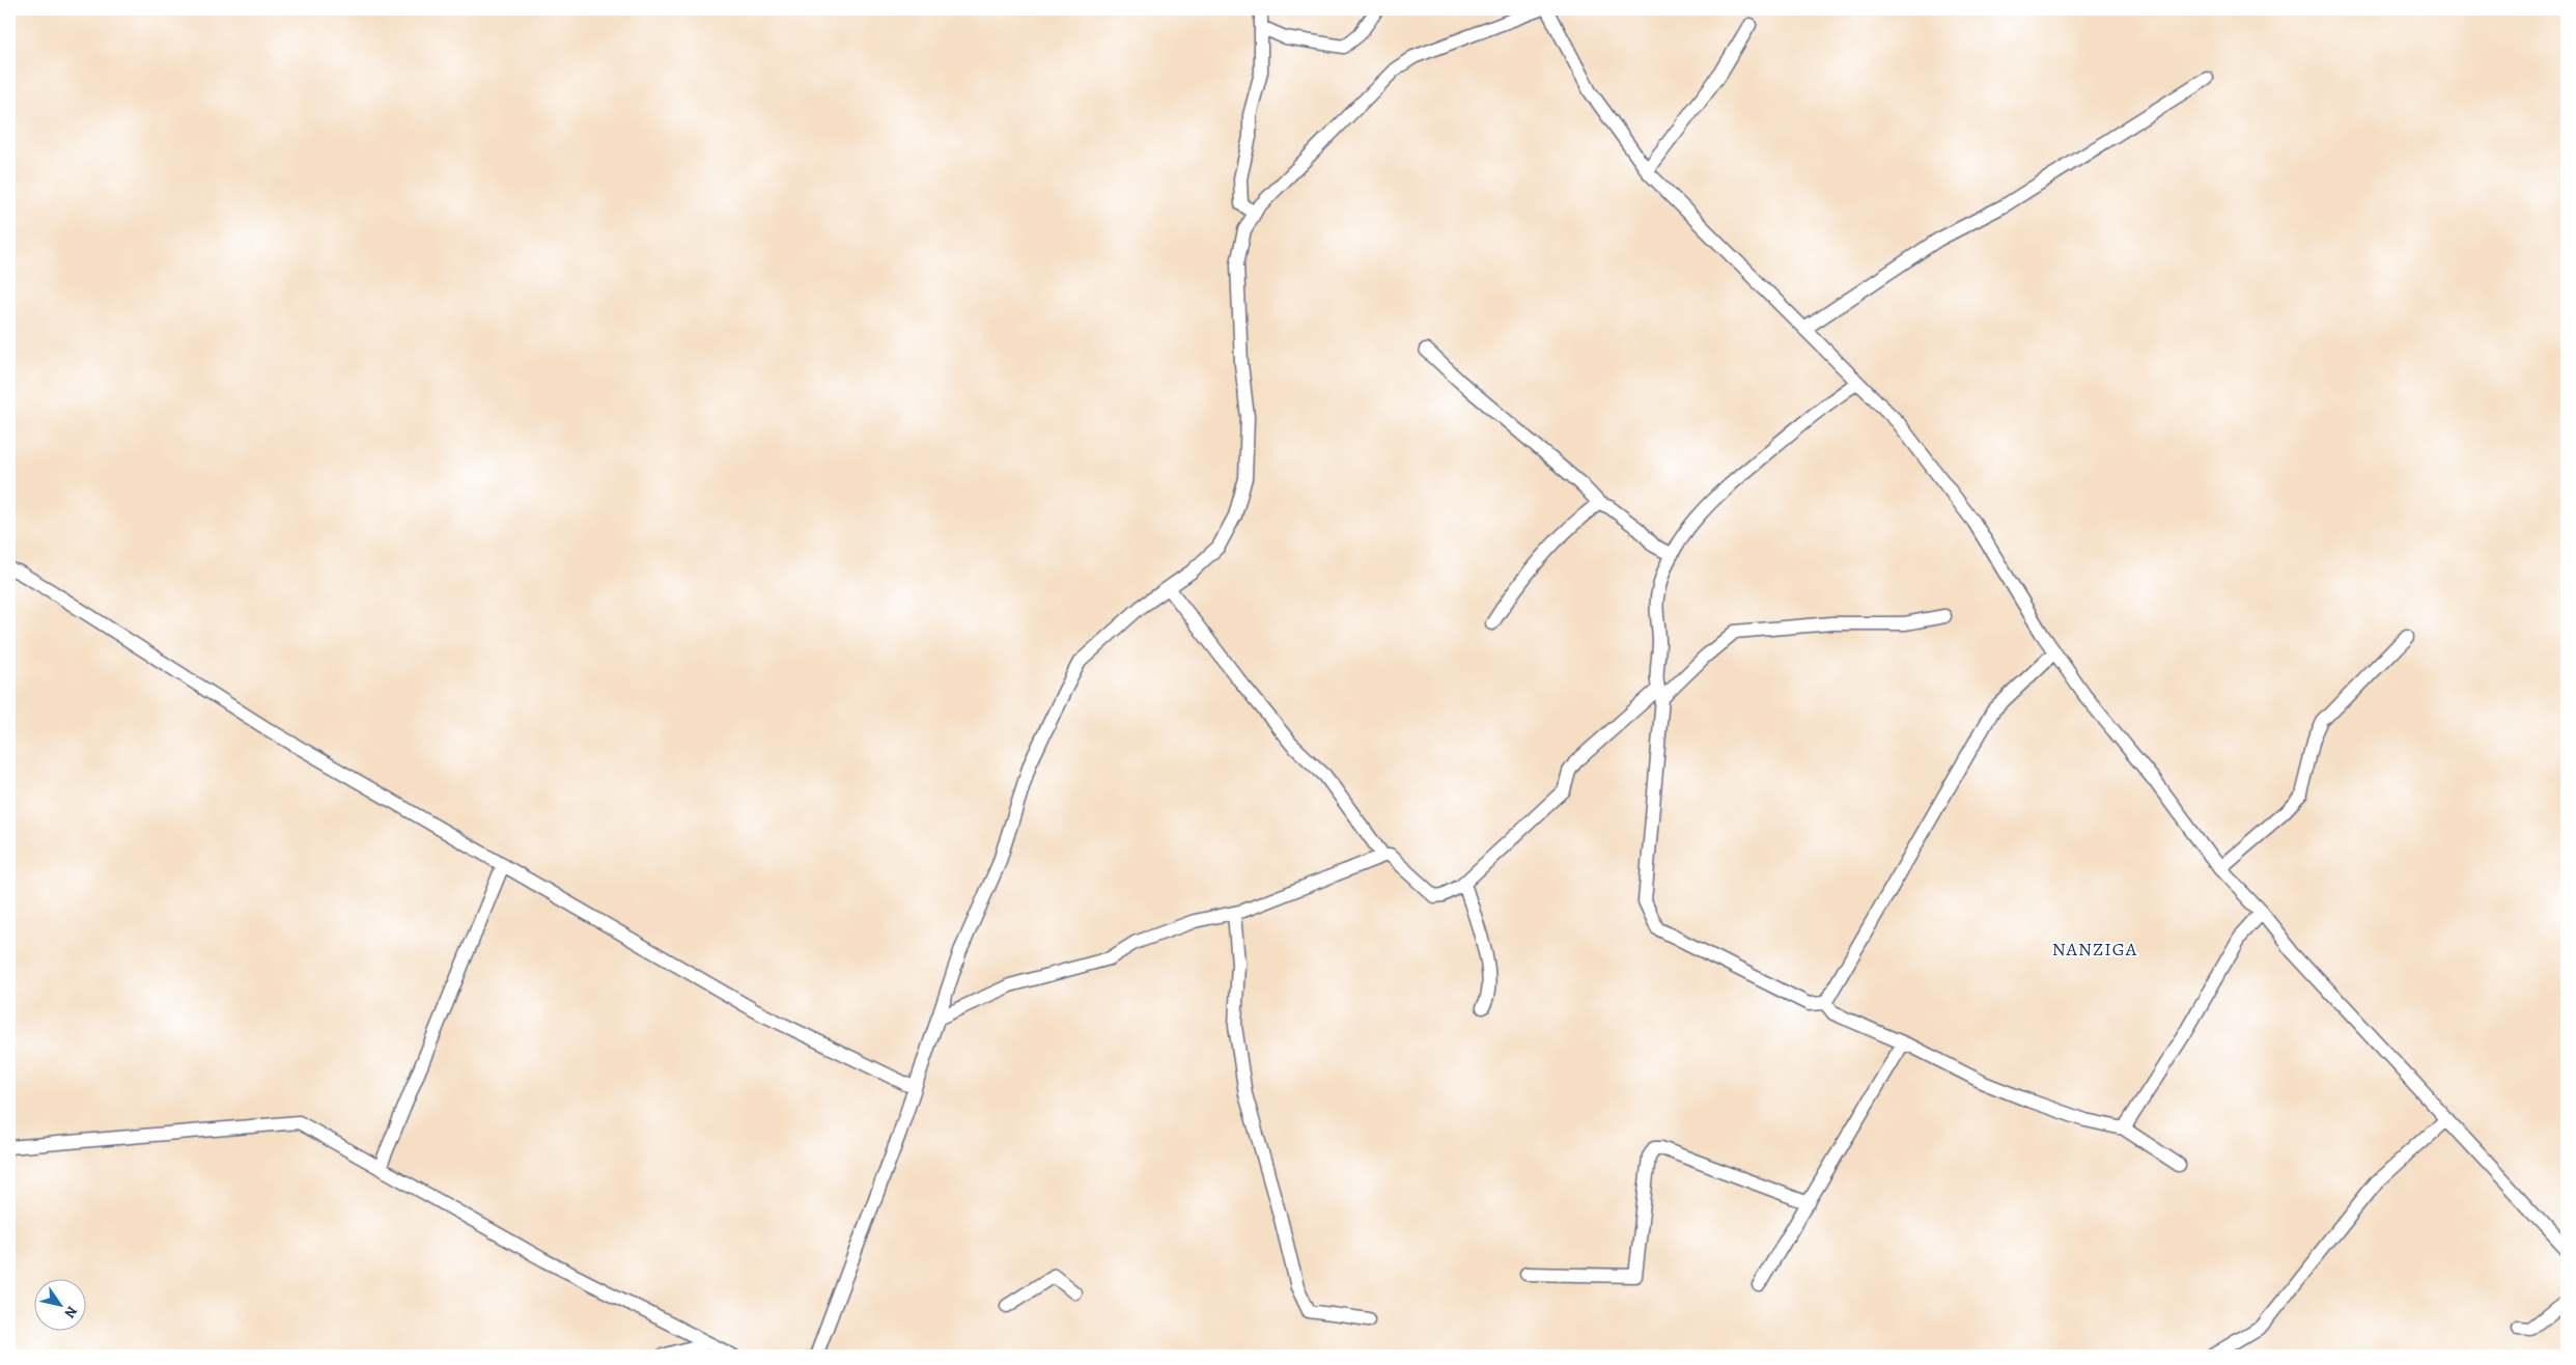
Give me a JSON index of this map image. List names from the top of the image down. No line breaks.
{"districts":["NANZIGA"],"north":"bottom right"}
